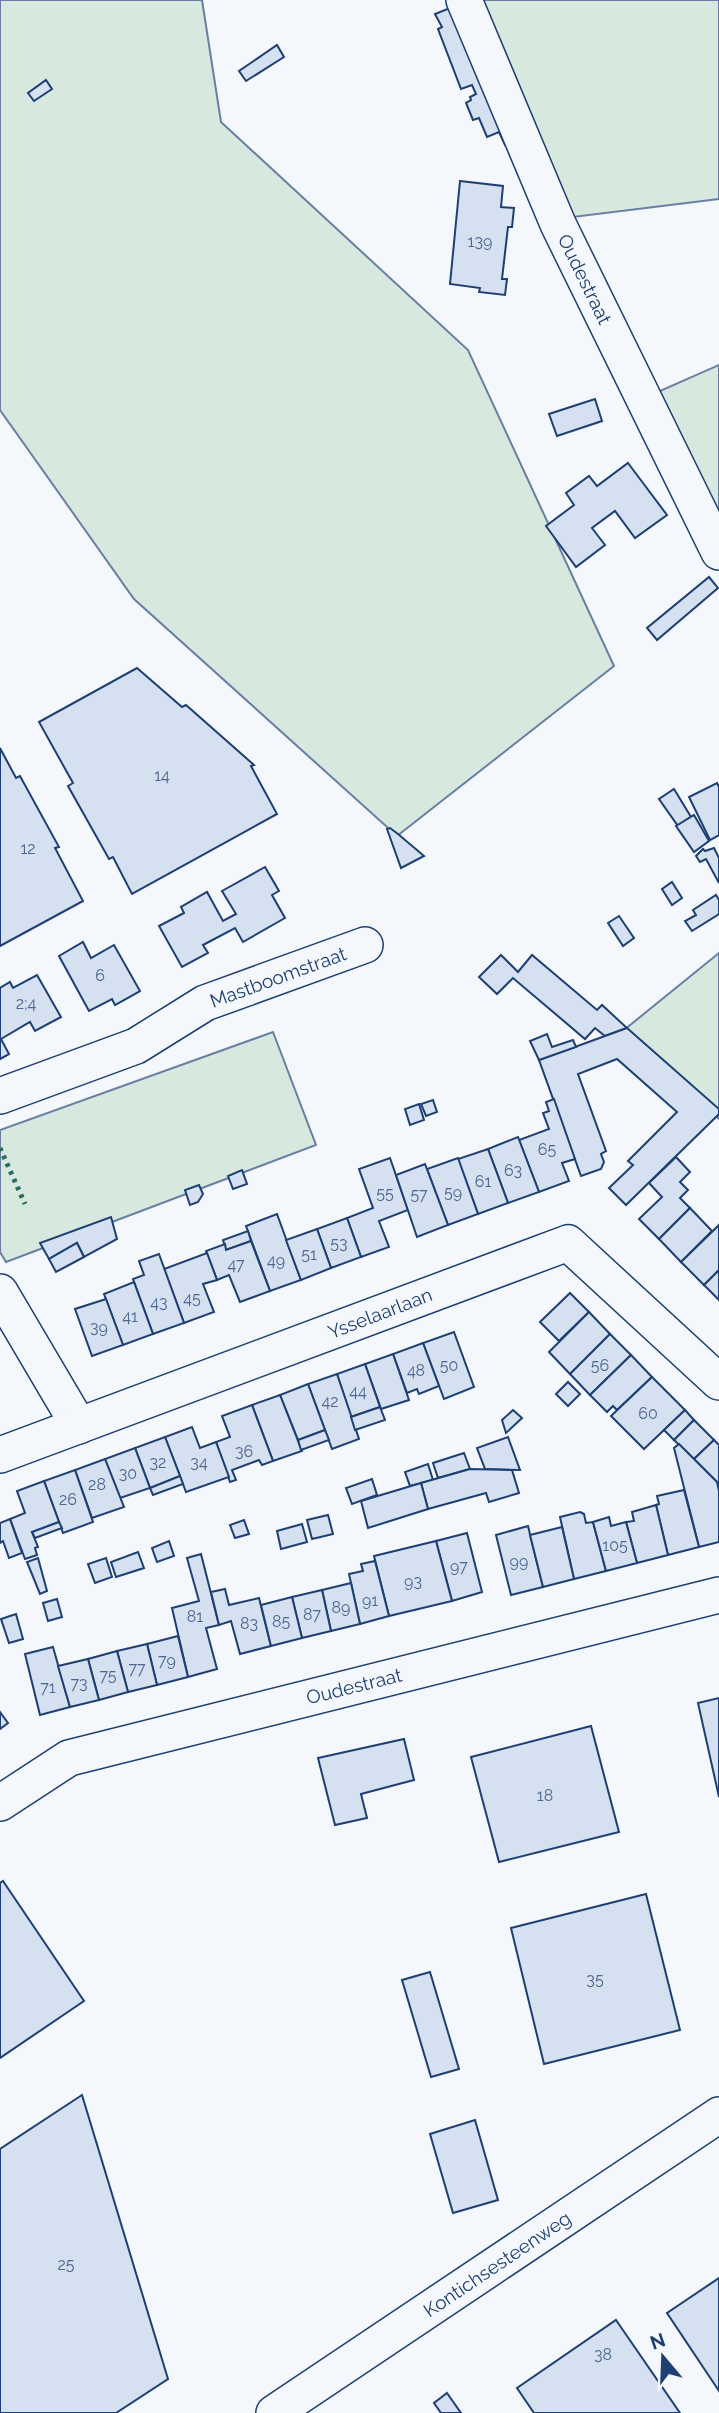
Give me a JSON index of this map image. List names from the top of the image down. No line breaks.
{"streets":{"street":["Oudestraat","Mastboomstraat","Ysselaarlaan","Kontichsesteenweg"]},"house_numbers":["139","14","12","6","2;4","65","63","61","59","55","57","53","51","49","47","45","43","41","39","50","56","48","44","42","60","36","32","34","30","28","26","105","99","97","93","91","89","87","81","85","83","79","77","75","73","71","18","35","25","38"],"north":"top"}
